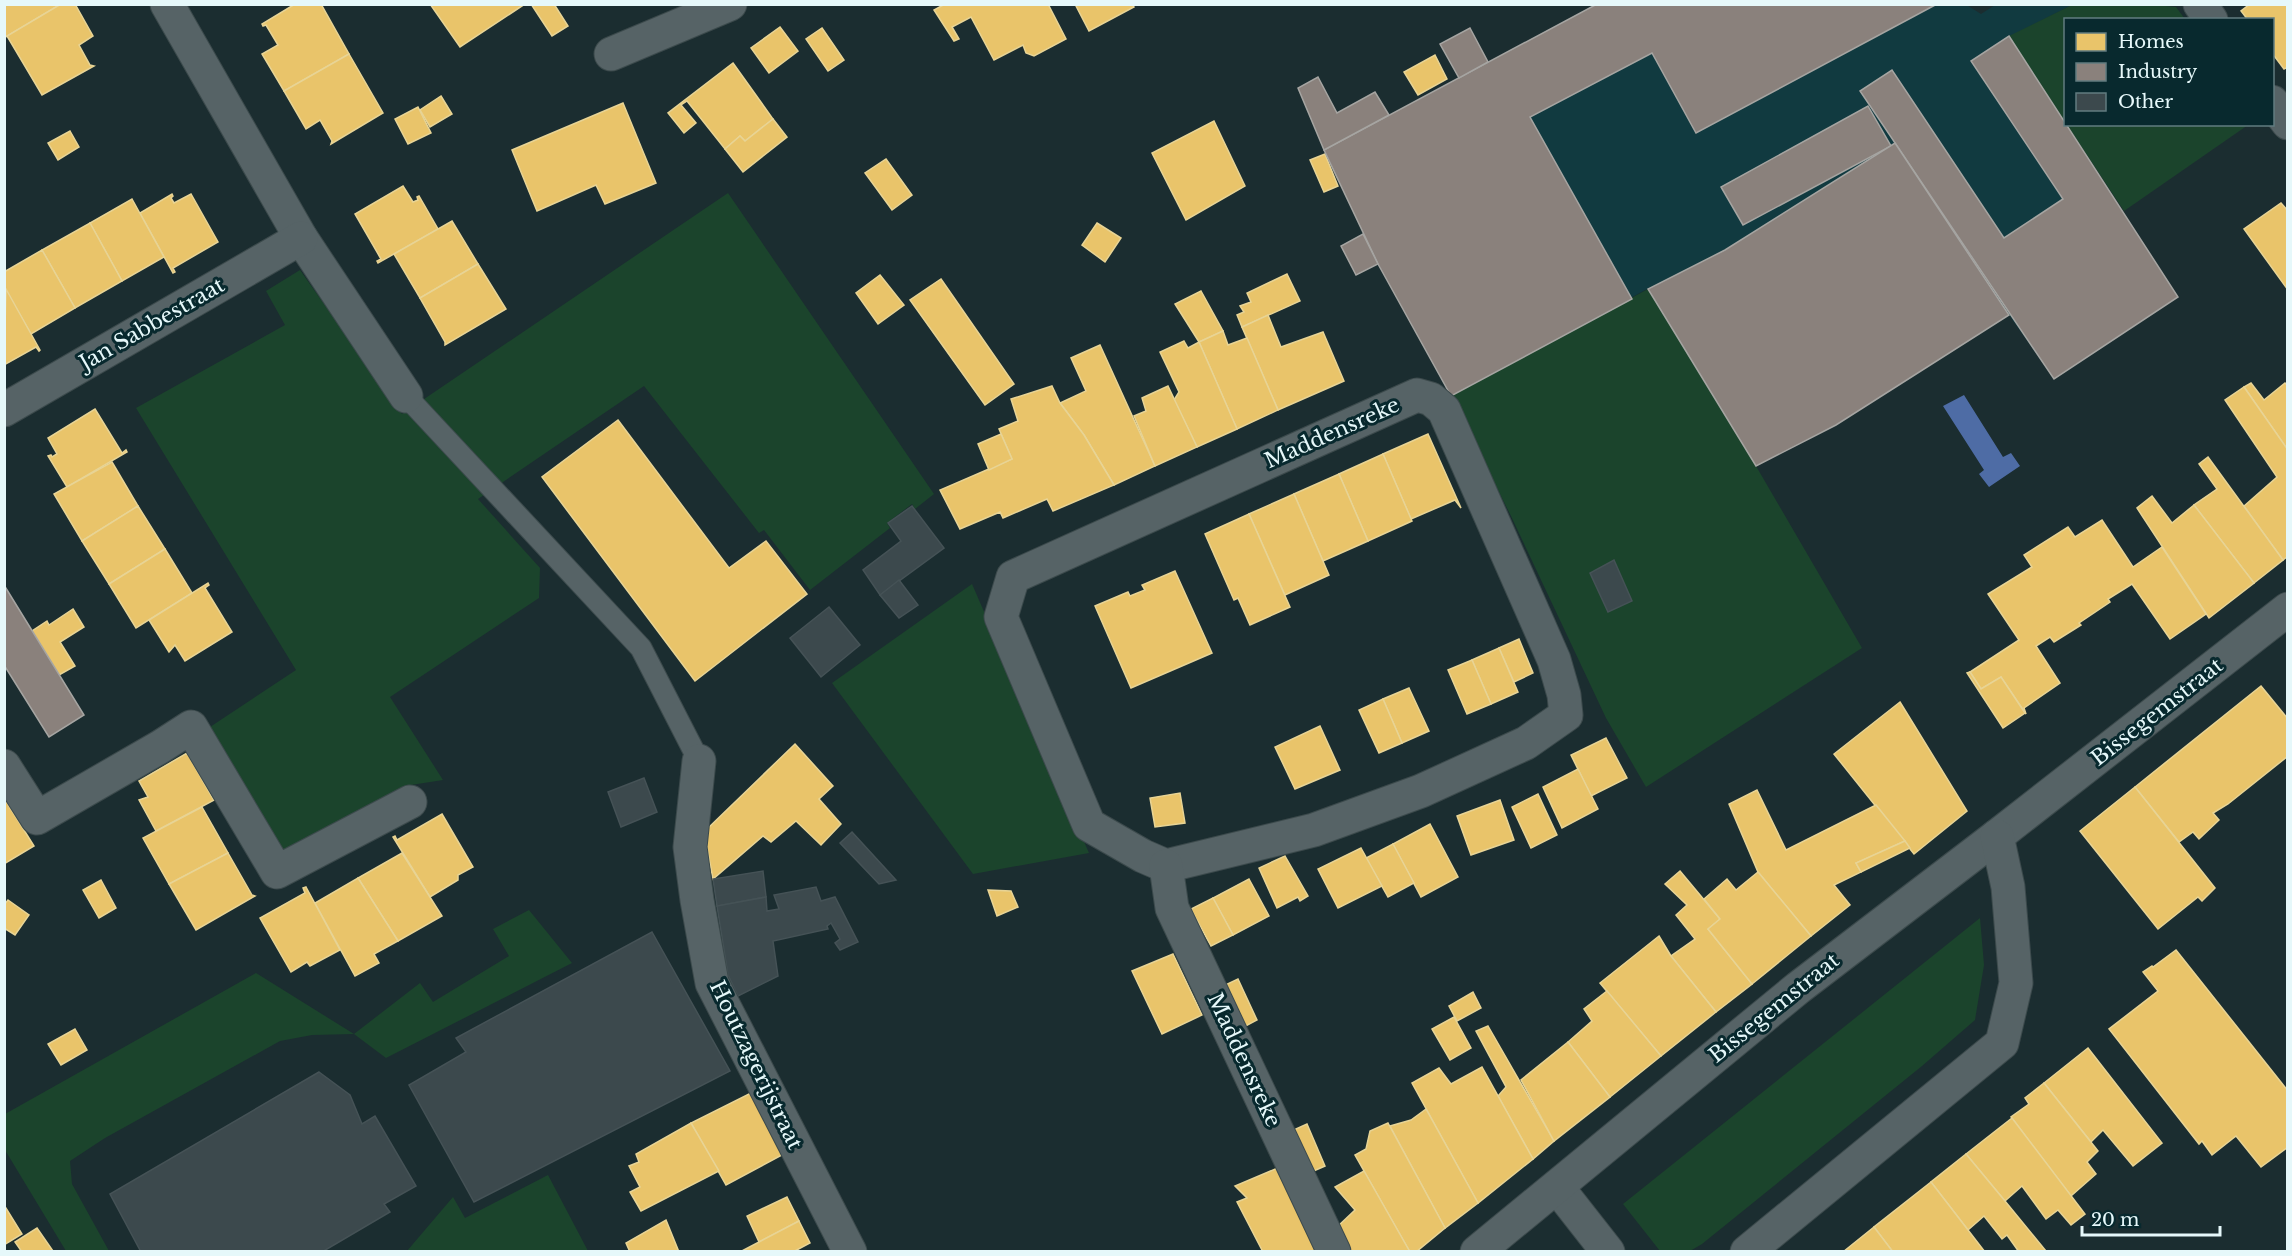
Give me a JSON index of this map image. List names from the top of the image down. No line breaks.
{"streets":{"street":["Jan Sabbestraat","Maddensreke","Bissegemstraat","Houtzagerijstraat"]},"legend":["Homes","Industry","Other"],"scale_bar":"20 m"}
